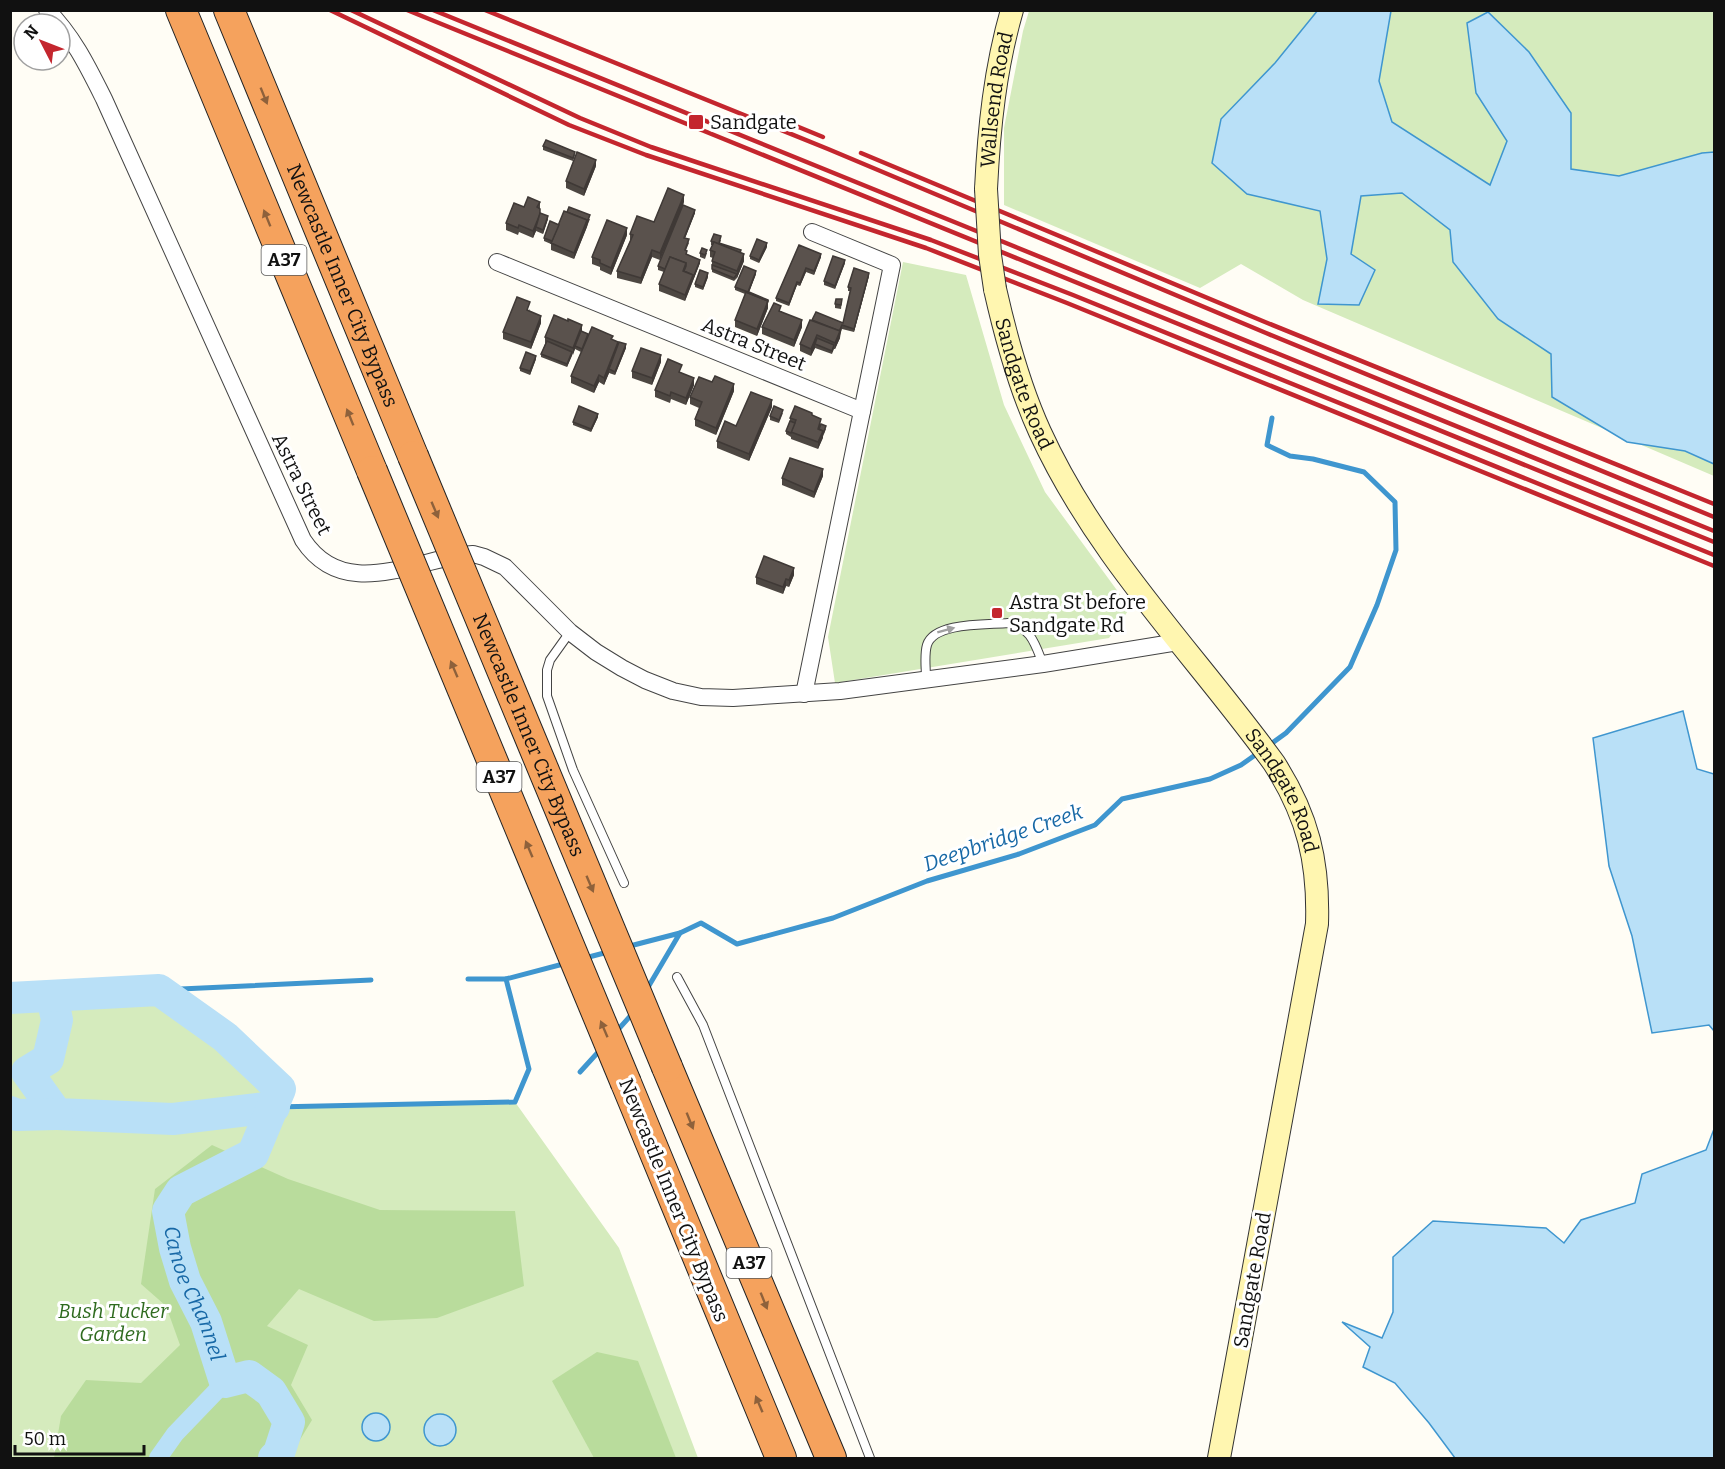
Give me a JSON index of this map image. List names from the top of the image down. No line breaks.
{"streets":{"highway":["A37","Newcastle Inner City Bypass"],"main road":["Wallsend Road","Sandgate Road"],"street":["Astra Street"]},"crossings":[["Wallsend Road","Sandgate Road"],["Astra Street","Sandgate Road"]],"water":["Deepbridge Creek","Canoe Channel"],"parks":["Bush Tucker Garden"],"places":{"transit":["Sandgate","Astra St before Sandgate Rd"]},"scale_bar":"50 m","north":"top left"}
